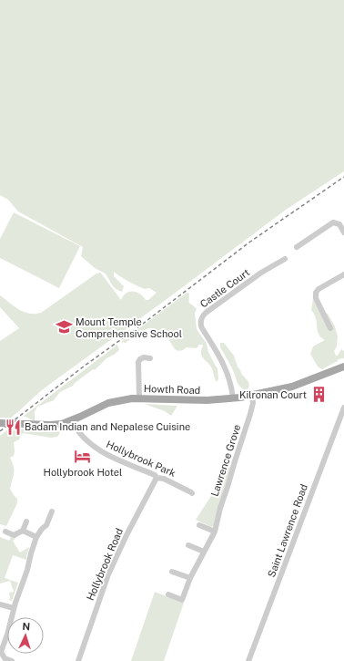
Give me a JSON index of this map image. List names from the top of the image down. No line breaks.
{"streets":{"main road":["Howth Road"],"street":["Castle Court","Hollybrook Park","Lawrence Grove","Saint Lawrence Road","Hollybrook Road"]},"crossings":[["Castle Court","Howth Road"],["Howth Road","Hollybrook Park"],["Howth Road","Lawrence Grove"],["Hollybrook Park","Hollybrook Road"]],"places":{"school or university":["Mount Temple Comprehensive School"],"building":["Kilronan Court"],"restaurant":["Badam Indian and Nepalese Cuisine"],"hotel":["Hollybrook Hotel"]},"north":"top"}
